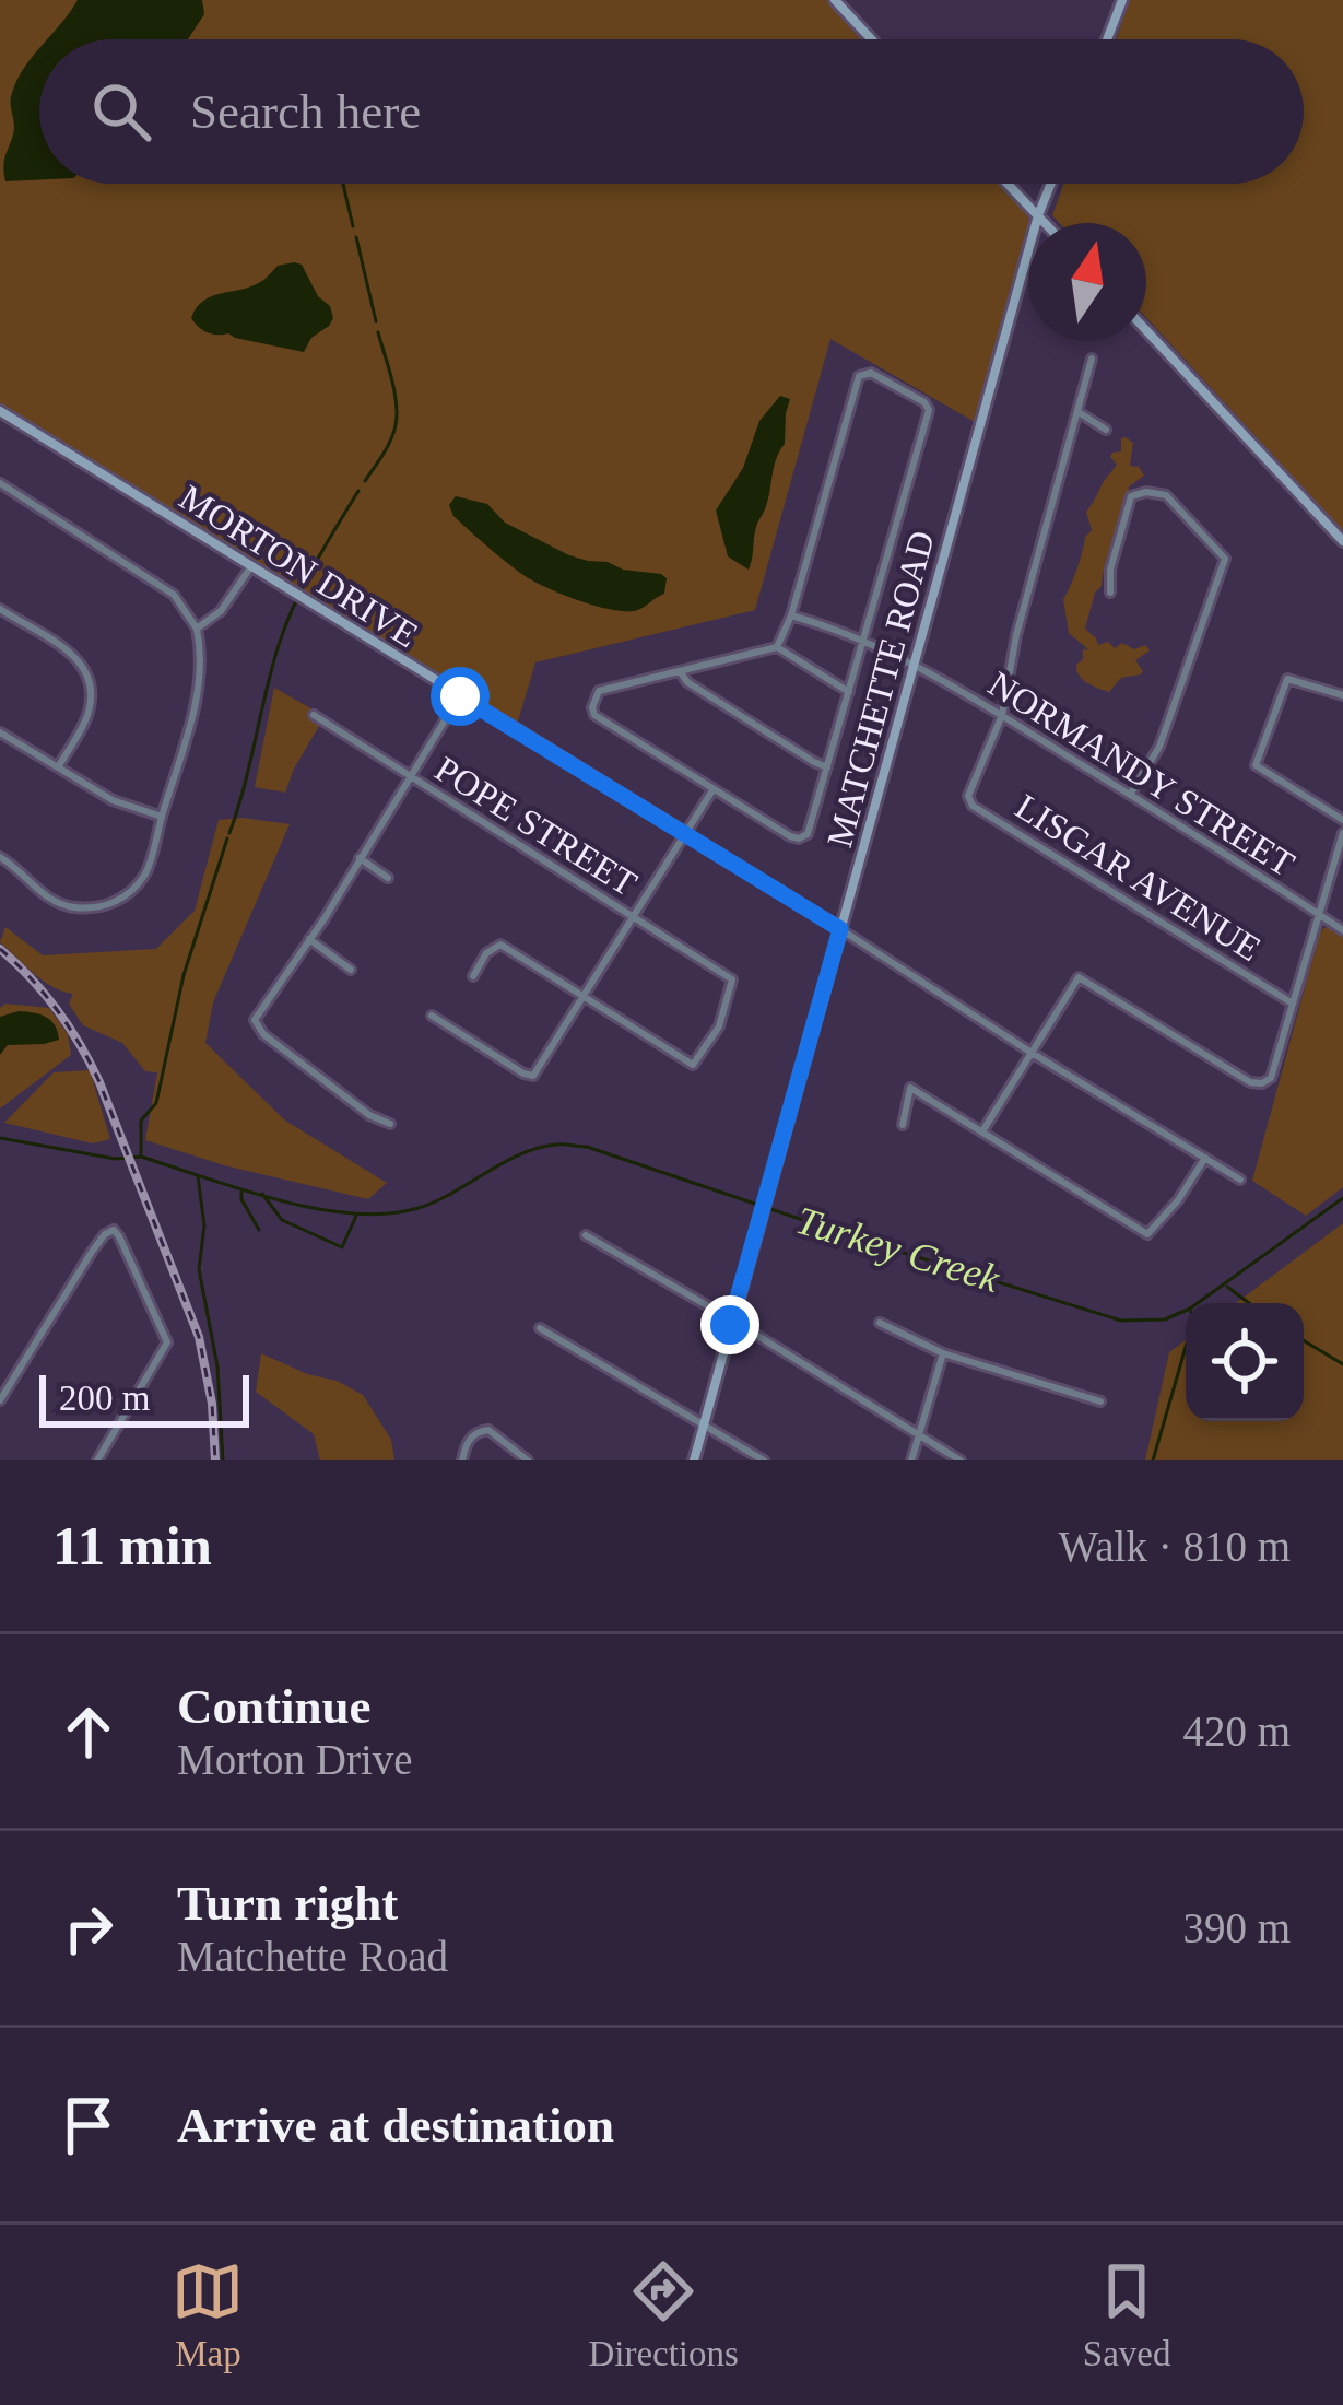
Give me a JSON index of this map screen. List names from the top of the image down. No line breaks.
{"streets":{"street":["MORTON DRIVE","MATCHETTE ROAD","NORMANDY STREET","POPE STREET","LISGAR AVENUE"]},"crossings":[["MORTON DRIVE","MATCHETTE ROAD"],["MATCHETTE ROAD","NORMANDY STREET"],["NORMANDY STREET","LISGAR AVENUE"]],"water":["Turkey Creek"],"scale_bar":"200 m","north":"top","page":{"search":"Search here","scale":"200 m","heading":["11 min","Walk · 810 m"],"list":[["Continue","Morton Drive","420 m"],["Turn right","Matchette Road","390 m"],"Arrive at destination"],"nav":["Map","Directions","Saved"]}}
